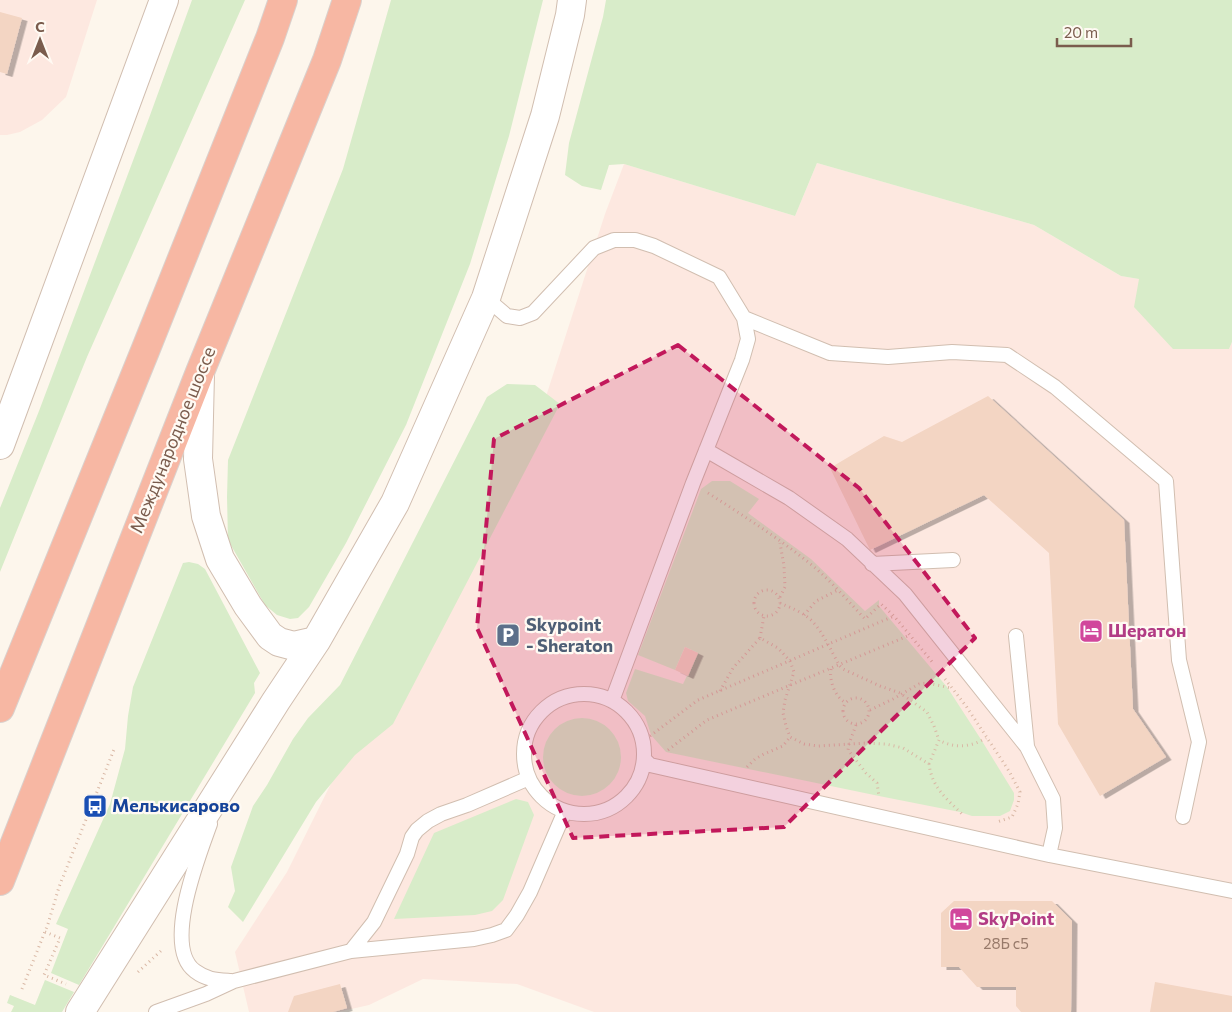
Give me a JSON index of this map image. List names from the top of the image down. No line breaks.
{"streets":{"highway":["Международное шоссе"]},"places":{"hotel":["Шератон","SkyPoint"],"parking":["Skypoint - Sheraton"],"bus stop":["Мелькисарово"]},"house_numbers":["28Б с5"],"scale_bar":"20 m","north":"top"}
